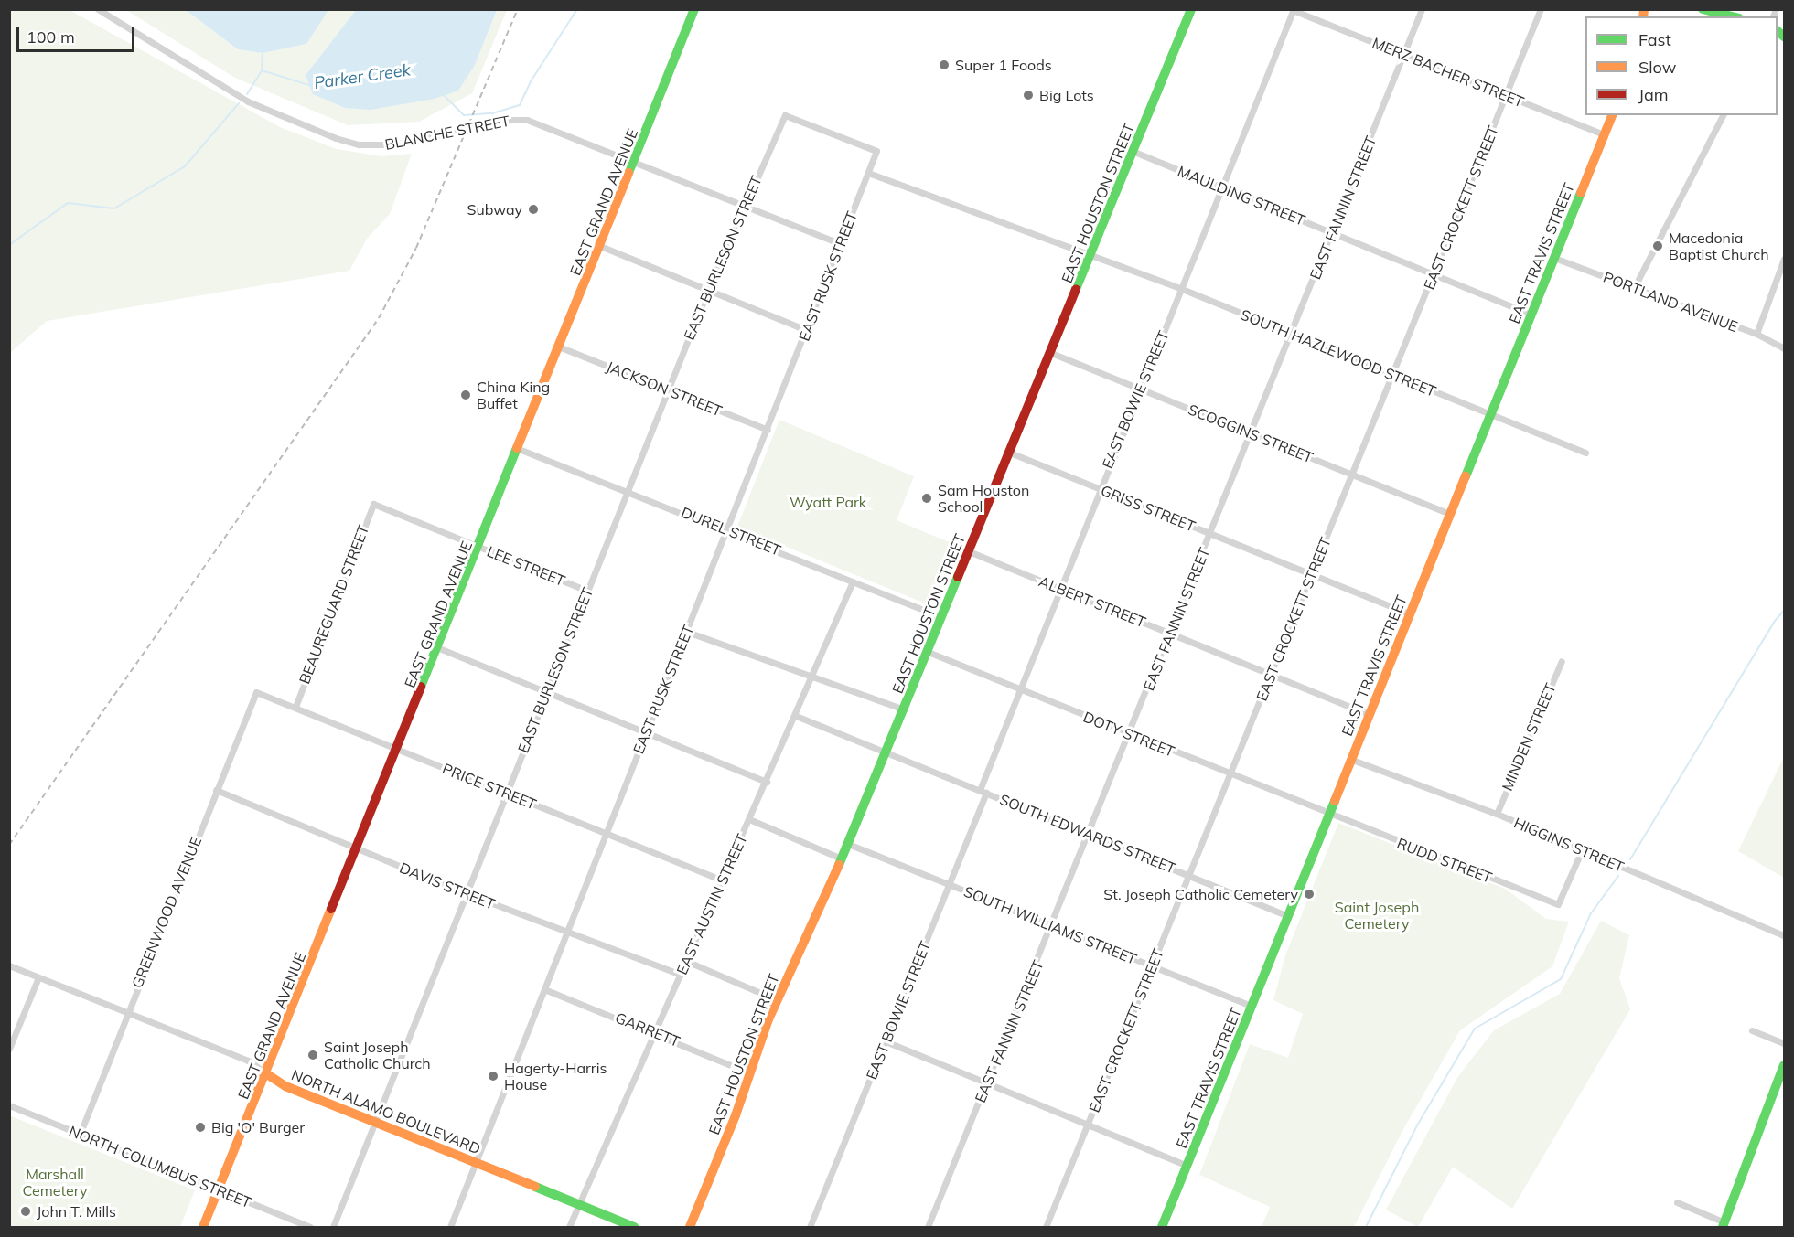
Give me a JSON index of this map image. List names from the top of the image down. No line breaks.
{"streets":{"main road":["EAST GRAND AVENUE","EAST HOUSTON STREET","EAST TRAVIS STREET","NORTH ALAMO BOULEVARD"],"street":["MERZ BACHER STREET","BLANCHE STREET","MAULDING STREET","EAST FANNIN STREET","EAST CROCKETT STREET","EAST BURLESON STREET","EAST RUSK STREET","PORTLAND AVENUE","SOUTH HAZLEWOOD STREET","JACKSON STREET","EAST BOWIE STREET","SCOGGINS STREET","GRISS STREET","DUREL STREET","LEE STREET","ALBERT STREET","BEAUREGUARD STREET","DOTY STREET","MINDEN STREET","PRICE STREET","SOUTH EDWARDS STREET","HIGGINS STREET","RUDD STREET","DAVIS STREET","EAST AUSTIN STREET","GREENWOOD AVENUE","SOUTH WILLIAMS STREET","GARRETT","NORTH COLUMBUS STREET"]},"crossings":[["MERZ BACHER STREET","EAST FANNIN STREET"],["MERZ BACHER STREET","EAST CROCKETT STREET"],["MERZ BACHER STREET","EAST TRAVIS STREET"],["MERZ BACHER STREET","EAST BOWIE STREET"],["BLANCHE STREET","EAST GRAND AVENUE"],["BLANCHE STREET","EAST BURLESON STREET"],["BLANCHE STREET","EAST RUSK STREET"],["MAULDING STREET","EAST HOUSTON STREET"],["MAULDING STREET","EAST FANNIN STREET"],["MAULDING STREET","EAST CROCKETT STREET"],["MAULDING STREET","EAST TRAVIS STREET"],["MAULDING STREET","EAST BOWIE STREET"],["EAST GRAND AVENUE","JACKSON STREET"],["EAST GRAND AVENUE","DUREL STREET"],["EAST GRAND AVENUE","LEE STREET"],["EAST GRAND AVENUE","PRICE STREET"],["EAST GRAND AVENUE","DAVIS STREET"],["EAST GRAND AVENUE","NORTH ALAMO BOULEVARD"],["EAST GRAND AVENUE","NORTH COLUMBUS STREET"],["EAST HOUSTON STREET","SOUTH HAZLEWOOD STREET"],["EAST HOUSTON STREET","SCOGGINS STREET"],["EAST HOUSTON STREET","GRISS STREET"],["EAST HOUSTON STREET","DUREL STREET"],["EAST HOUSTON STREET","ALBERT STREET"],["EAST HOUSTON STREET","DOTY STREET"],["EAST HOUSTON STREET","SOUTH EDWARDS STREET"],["EAST HOUSTON STREET","SOUTH WILLIAMS STREET"],["EAST HOUSTON STREET","GARRETT"],["EAST FANNIN STREET","SOUTH HAZLEWOOD STREET"],["EAST FANNIN STREET","SCOGGINS STREET"],["EAST FANNIN STREET","GRISS STREET"],["EAST FANNIN STREET","ALBERT STREET"],["EAST FANNIN STREET","DOTY STREET"],["EAST FANNIN STREET","SOUTH EDWARDS STREET"],["EAST FANNIN STREET","SOUTH WILLIAMS STREET"],["EAST CROCKETT STREET","SOUTH HAZLEWOOD STREET"],["EAST CROCKETT STREET","SCOGGINS STREET"],["EAST CROCKETT STREET","GRISS STREET"],["EAST CROCKETT STREET","ALBERT STREET"],["EAST CROCKETT STREET","DOTY STREET"],["EAST CROCKETT STREET","SOUTH EDWARDS STREET"],["EAST CROCKETT STREET","SOUTH WILLIAMS STREET"],["EAST TRAVIS STREET","PORTLAND AVENUE"],["EAST TRAVIS STREET","SOUTH HAZLEWOOD STREET"],["EAST TRAVIS STREET","SCOGGINS STREET"],["EAST TRAVIS STREET","GRISS STREET"],["EAST TRAVIS STREET","ALBERT STREET"],["EAST TRAVIS STREET","DOTY STREET"],["EAST TRAVIS STREET","SOUTH EDWARDS STREET"],["EAST TRAVIS STREET","HIGGINS STREET"],["EAST TRAVIS STREET","RUDD STREET"],["EAST TRAVIS STREET","SOUTH WILLIAMS STREET"],["EAST BURLESON STREET","EAST RUSK STREET"],["EAST BURLESON STREET","JACKSON STREET"],["EAST BURLESON STREET","DUREL STREET"],["EAST BURLESON STREET","LEE STREET"],["EAST BURLESON STREET","PRICE STREET"],["EAST BURLESON STREET","DAVIS STREET"],["EAST BURLESON STREET","NORTH ALAMO BOULEVARD"],["EAST RUSK STREET","SOUTH HAZLEWOOD STREET"],["EAST RUSK STREET","JACKSON STREET"],["EAST RUSK STREET","DUREL STREET"],["EAST RUSK STREET","PRICE STREET"],["EAST RUSK STREET","DAVIS STREET"],["EAST RUSK STREET","GARRETT"],["EAST RUSK STREET","NORTH ALAMO BOULEVARD"],["SOUTH HAZLEWOOD STREET","EAST BOWIE STREET"],["EAST BOWIE STREET","SCOGGINS STREET"],["EAST BOWIE STREET","GRISS STREET"],["EAST BOWIE STREET","ALBERT STREET"],["EAST BOWIE STREET","DOTY STREET"],["EAST BOWIE STREET","SOUTH EDWARDS STREET"],["EAST BOWIE STREET","SOUTH WILLIAMS STREET"],["DUREL STREET","EAST AUSTIN STREET"],["LEE STREET","BEAUREGUARD STREET"],["BEAUREGUARD STREET","PRICE STREET"],["DOTY STREET","RUDD STREET"],["MINDEN STREET","HIGGINS STREET"],["PRICE STREET","EAST AUSTIN STREET"],["PRICE STREET","GREENWOOD AVENUE"],["SOUTH EDWARDS STREET","EAST AUSTIN STREET"],["HIGGINS STREET","RUDD STREET"],["DAVIS STREET","EAST AUSTIN STREET"],["DAVIS STREET","GREENWOOD AVENUE"],["EAST AUSTIN STREET","GARRETT"],["EAST AUSTIN STREET","NORTH ALAMO BOULEVARD"],["GREENWOOD AVENUE","NORTH ALAMO BOULEVARD"],["GREENWOOD AVENUE","NORTH COLUMBUS STREET"]],"water":["Parker Creek"],"parks":["Wyatt Park","Saint Joseph Cemetery","Marshall Cemetery"],"places":["Super 1 Foods","Big Lots","Subway","Macedonia Baptist Church","China King Buffet","Sam Houston School","St. Joseph Catholic Cemetery","Saint Joseph Catholic Church","Hagerty-Harris House","Big 'O' Burger","John T. Mills"],"legend":["Fast","Slow","Jam"],"scale_bar":"100 m"}
